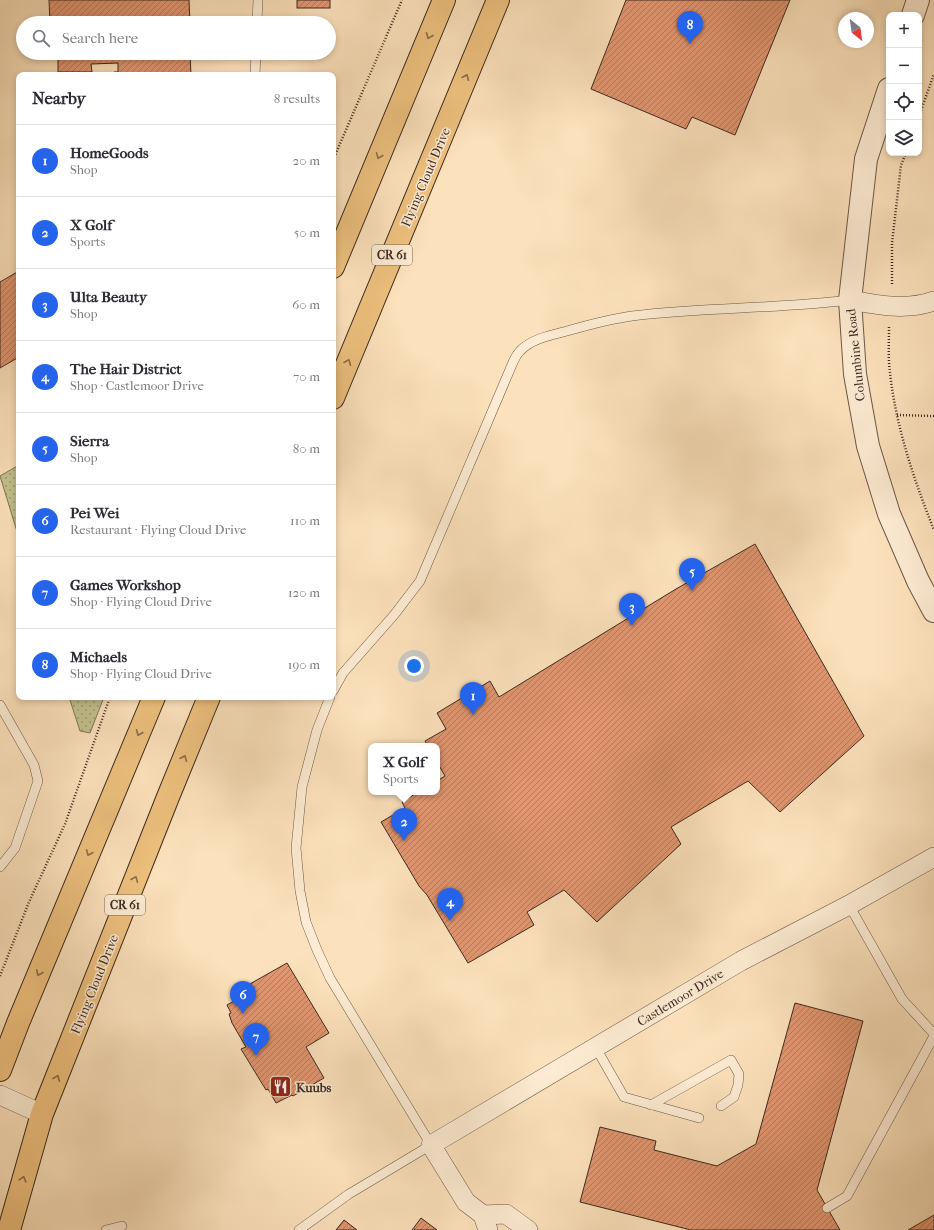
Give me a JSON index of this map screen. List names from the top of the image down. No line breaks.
{"streets":{"main road":["Flying Cloud Drive","CR 61"],"street":["Columbine Road","Castlemoor Drive"]},"places":{"restaurant":["Kuubs"]},"north":"bottom right","page":{"pins":["8","5","3","1","2","4","6","7"],"map_buttons":["+","−"],"search":"Search here","heading":["Nearby","8 results"],"list":[{"mark":"1","name":"HomeGoods","note":"Shop","value":"20 m"},{"mark":"2","name":"X Golf","note":"Sports","value":"50 m"},{"mark":"3","name":"Ulta Beauty","note":"Shop","value":"60 m"},{"mark":"4","name":"The Hair District","note":"Shop · Castlemoor Drive","value":"70 m"},{"mark":"5","name":"Sierra","note":"Shop","value":"80 m"},{"mark":"6","name":"Pei Wei","note":"Restaurant · Flying Cloud Drive","value":"110 m"},{"mark":"7","name":"Games Workshop","note":"Shop · Flying Cloud Drive","value":"120 m"},{"mark":"8","name":"Michaels","note":"Shop · Flying Cloud Drive","value":"190 m"}],"popup":["X Golf","Sports"]}}
